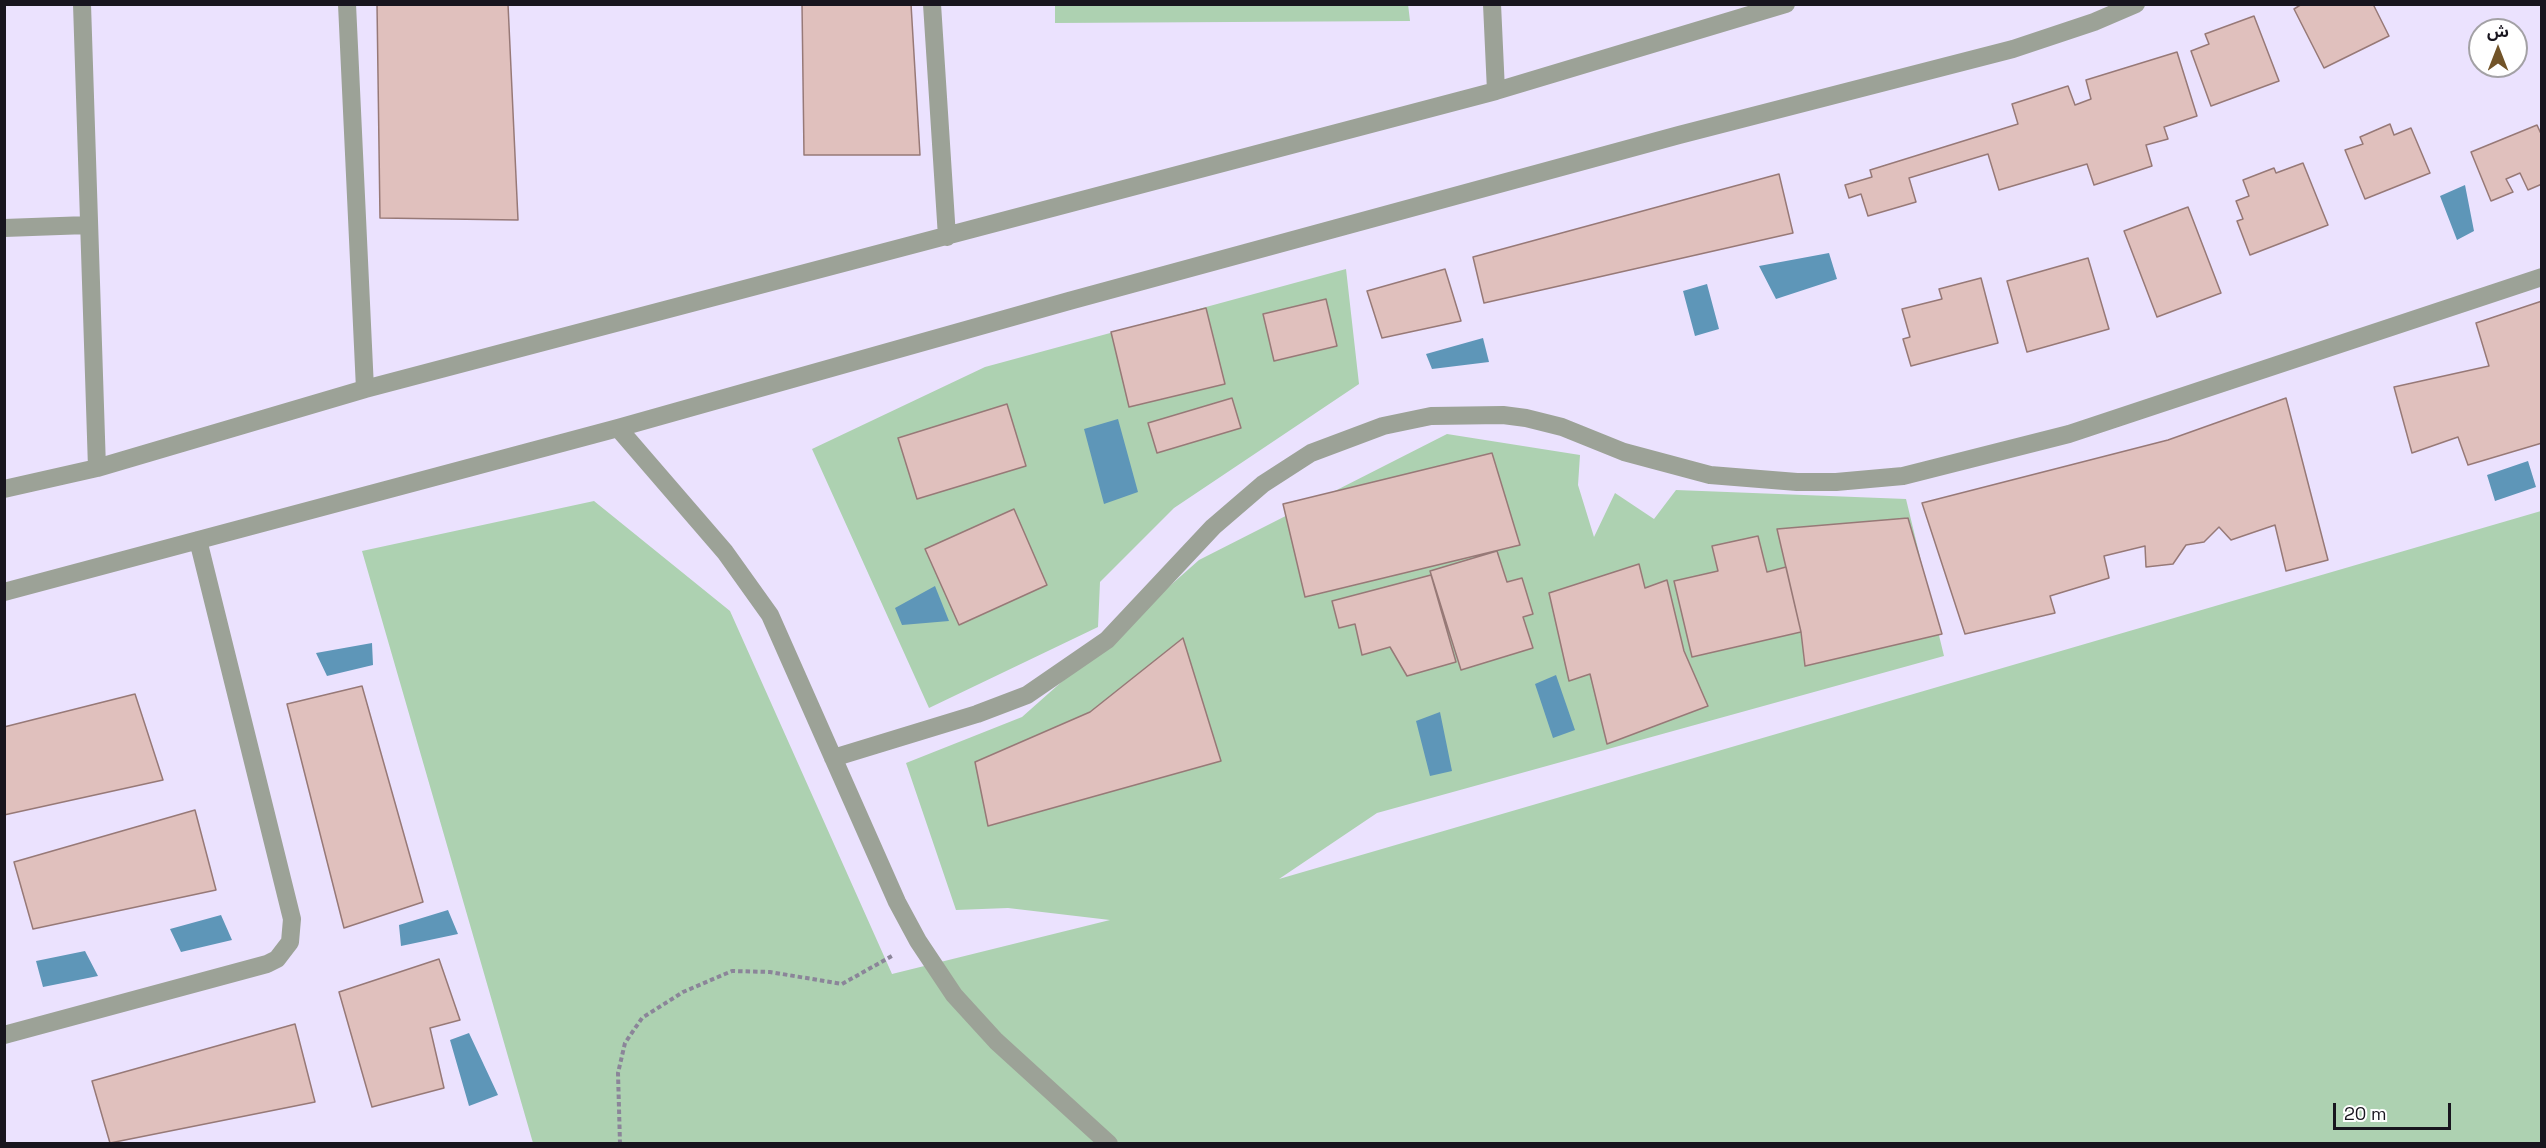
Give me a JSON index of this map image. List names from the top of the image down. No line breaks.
{"scale_bar":"20 m","north":"top"}
